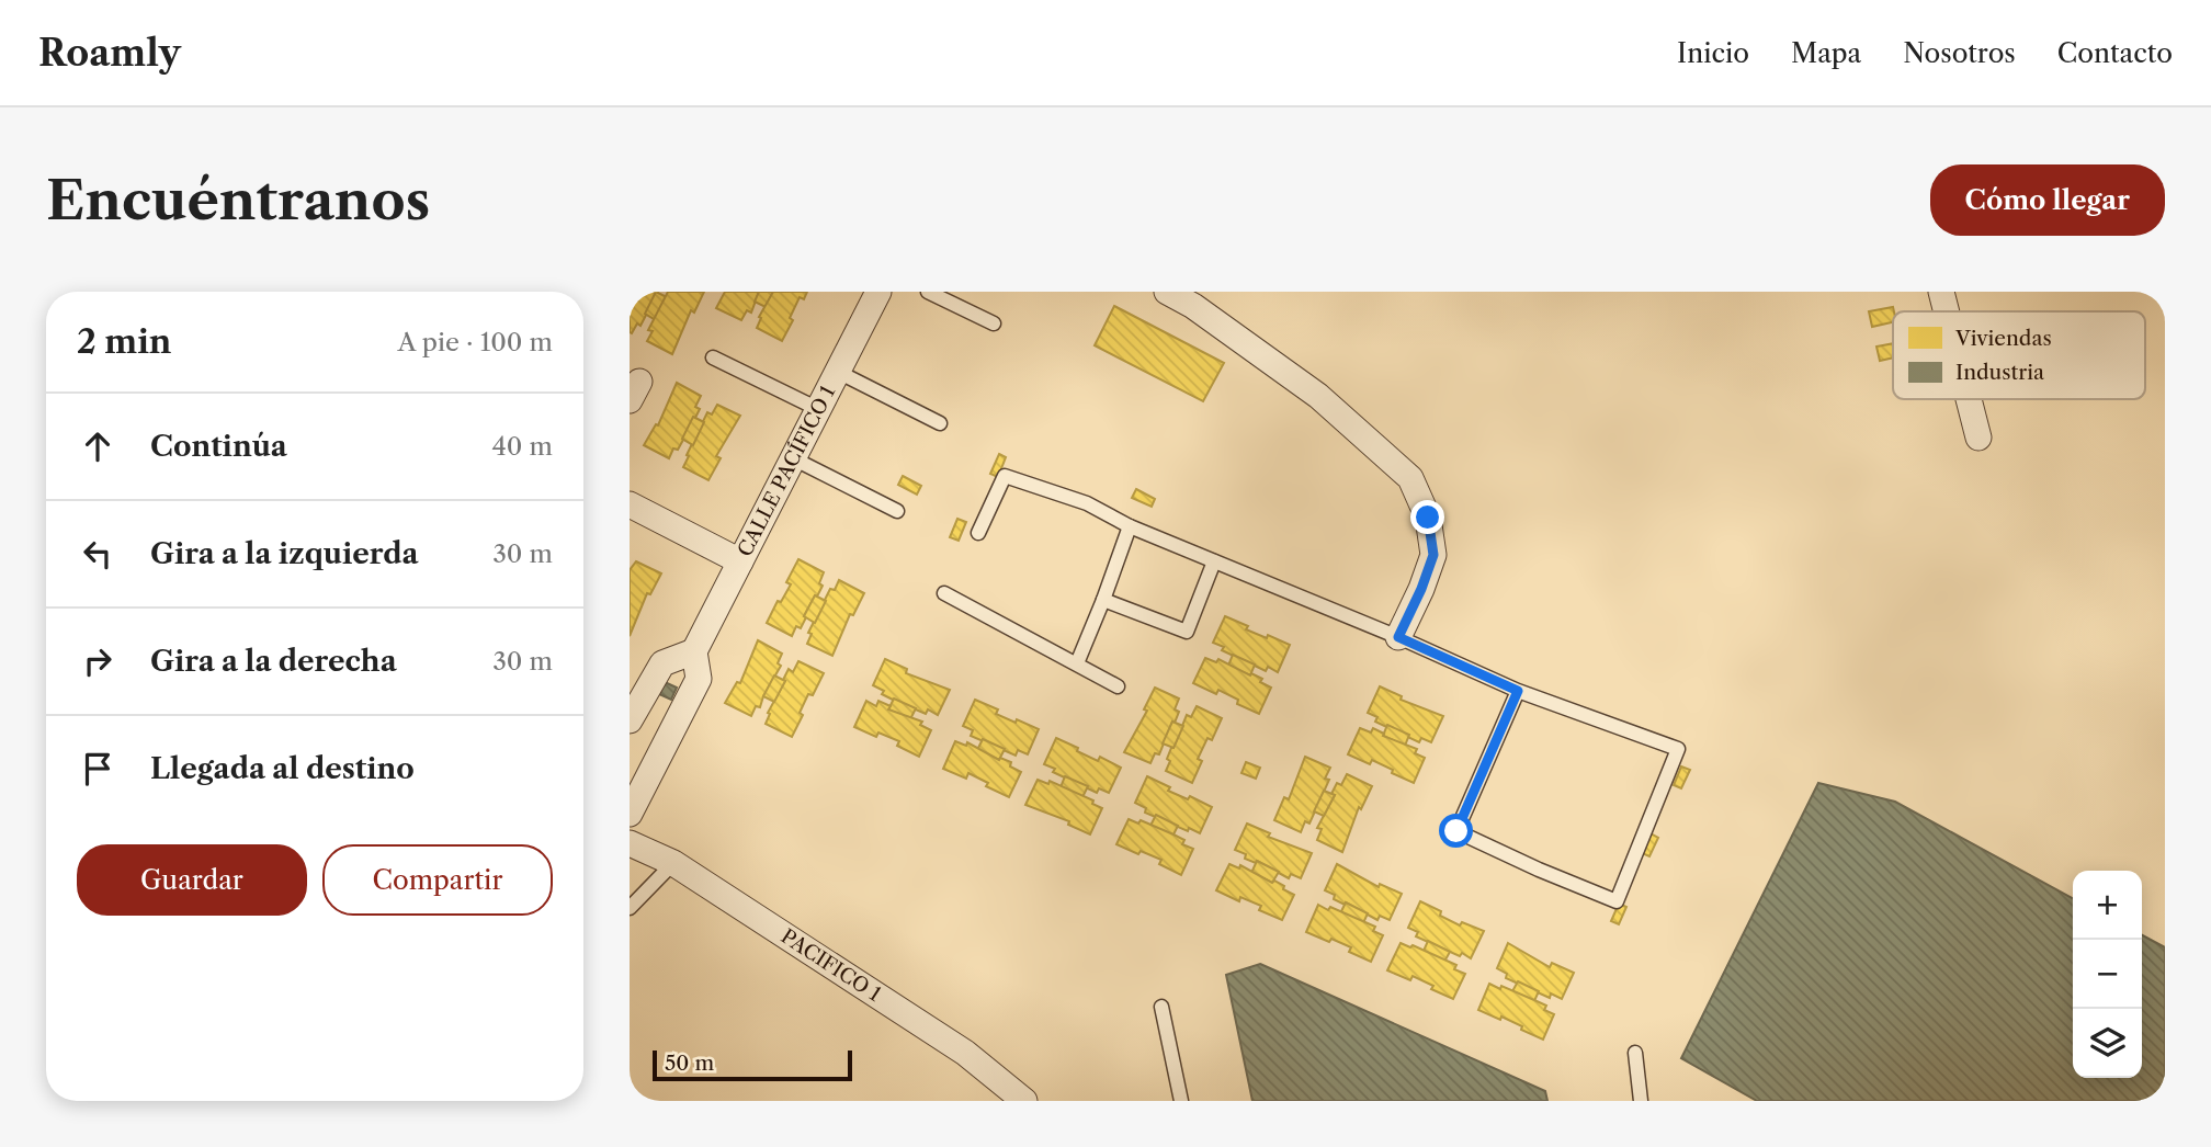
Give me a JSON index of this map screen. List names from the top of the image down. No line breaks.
{"streets":{"street":["CALLE PACÍFICO 1","PACIFICO 1"]},"legend":["Viviendas","Industria"],"scale_bar":"50 m","page":{"header":"Roamly","nav":["Inicio","Mapa","Nosotros","Contacto"],"buttons":["Cómo llegar",["Guardar","Compartir"]],"title":"Encuéntranos","heading":["2 min","A pie · 100 m"],"list":[["Continúa","40 m"],["Gira a la izquierda","30 m"],["Gira a la derecha","30 m"],"Llegada al destino"],"map_buttons":["+","−"],"scale":"50 m"}}
